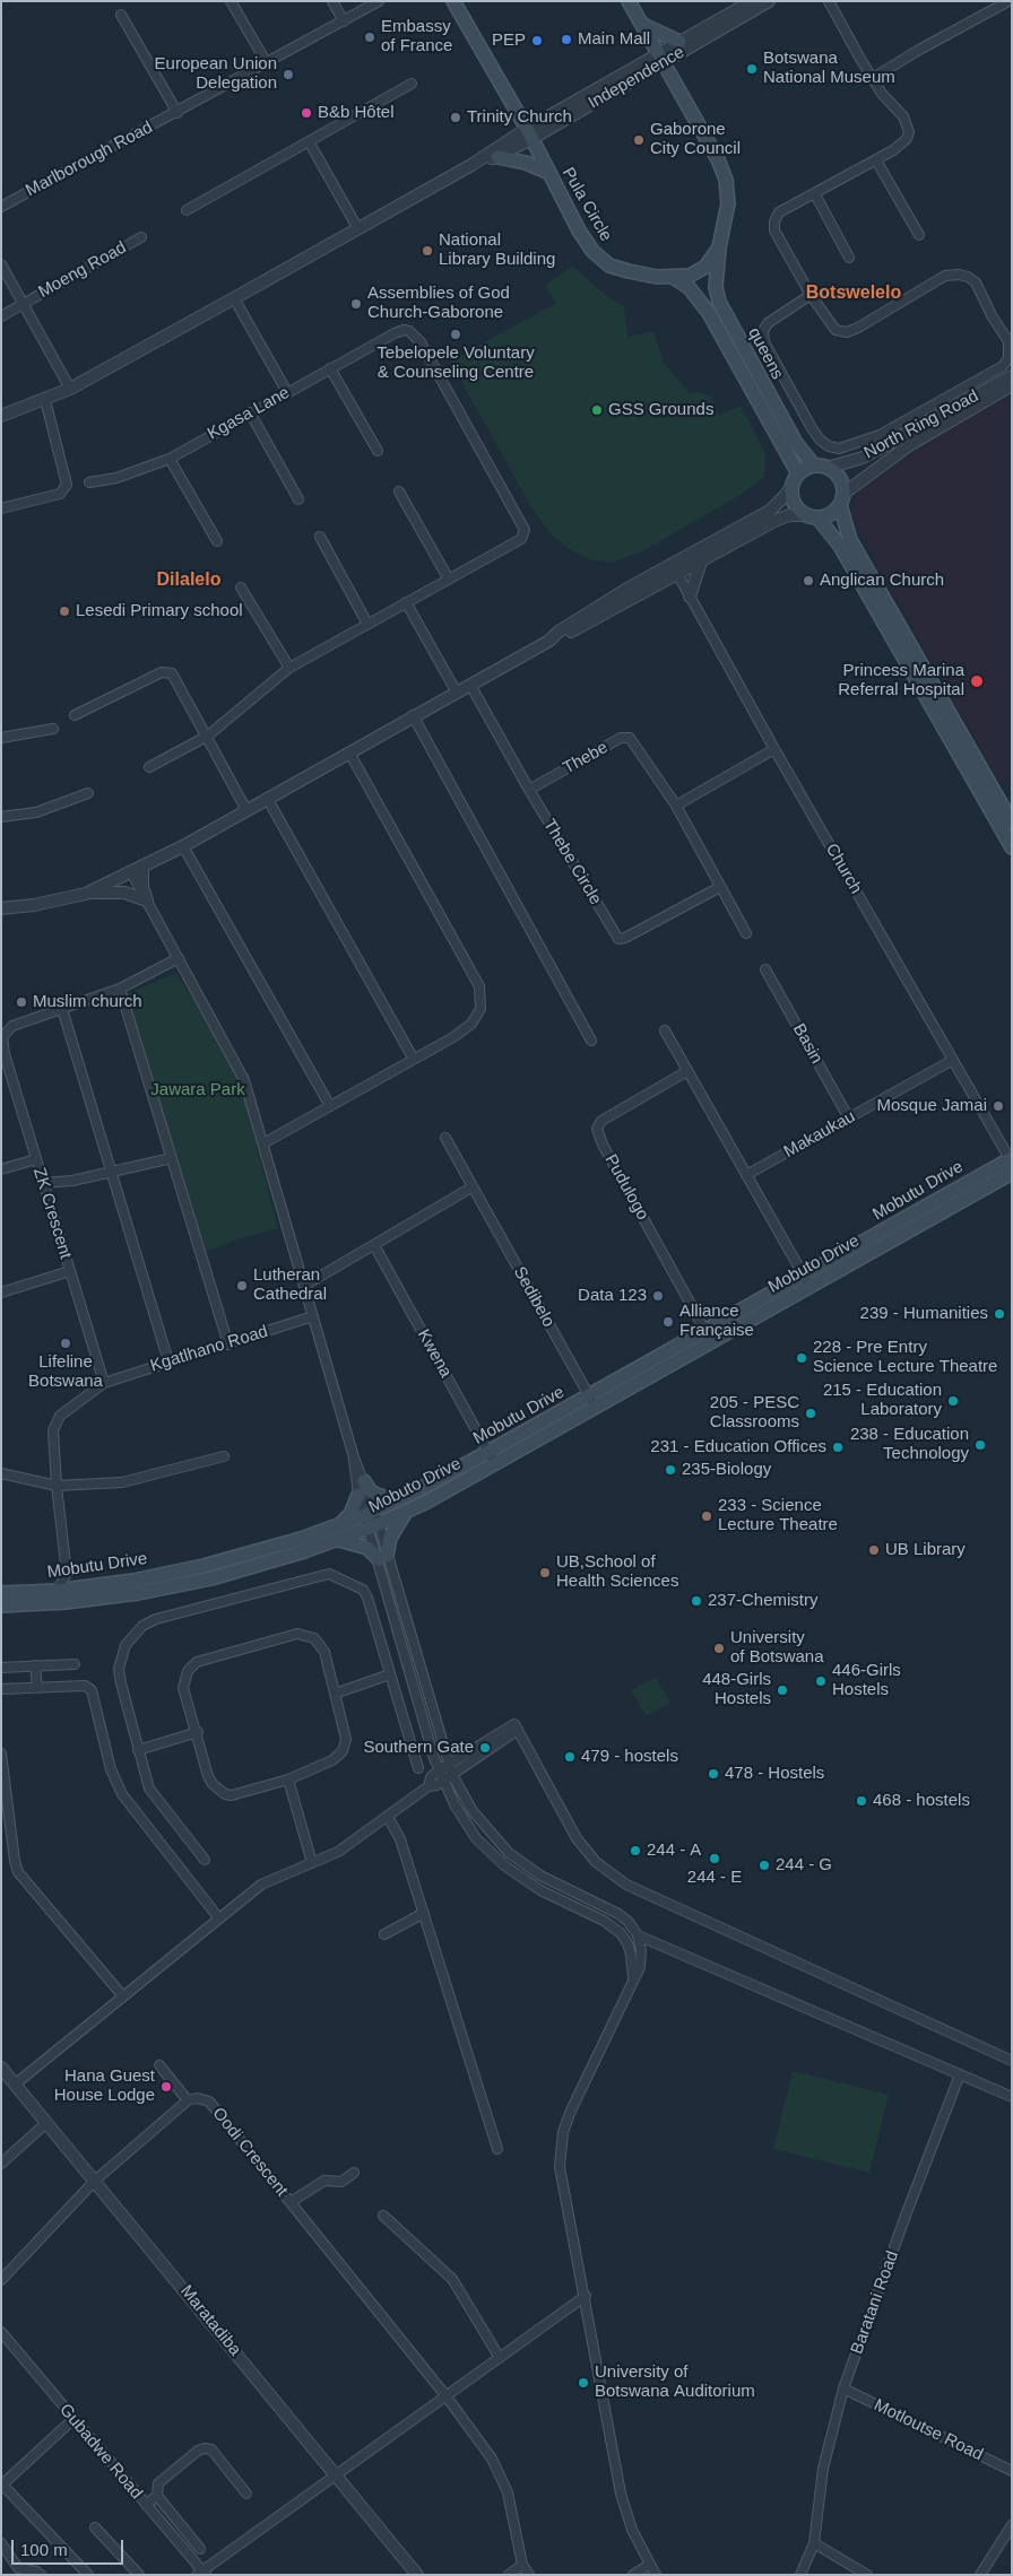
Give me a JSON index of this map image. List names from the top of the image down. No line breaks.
{"streets":{"main road":["Pula Circle","queens","Mobutu Drive","Mobuto Drive"],"street":["Independence","Marlborough Road","Moeng Road","Kgasa Lane","North Ring Road","Thebe","Thebe Circle","Church","Basin","Makaukau","Pudulogo","ZK Crescent","Sedibelo","Kgatlhano Road","Kwena","Oodi Crescent","Baratani Road","Maratadiba","Motloutse Road","Gubadwe Road"]},"crossings":[["Independence","Pula Circle"],["Pula Circle","queens"],["queens","North Ring Road"],["Thebe","Thebe Circle"],["Church","Makaukau"],["Church","Mobutu Drive"],["Basin","Makaukau"],["Pudulogo","Mobutu Drive"],["Mobutu Drive","Mobuto Drive"],["Mobutu Drive","Sedibelo"],["Mobutu Drive","Kwena"],["ZK Crescent","Kgatlhano Road"],["Mobuto Drive","Kwena"],["Baratani Road","Motloutse Road"]],"districts":["Botswelelo","Dilalelo"],"parks":["Jawara Park"],"places":["Embassy of France","Main Mall","PEP","Botswana National Museum","European Union Delegation","B&b Hôtel","Trinity Church","Gaborone City Council","National Library Building","Assemblies of God Church-Gaborone","Tebelopele Voluntary & Counseling Centre","GSS Grounds","Anglican Church","Lesedi Primary school","Princess Marina Referral Hospital","Muslim church","Mosque Jamai","Lutheran Cathedral","Data 123","239 - Humanities","Alliance Française","Lifeline Botswana","228 - Pre Entry Science Lecture Theatre","215 - Education Laboratory","205 - PESC Classrooms","238 - Education Technology","231 - Education Offices","235-Biology","233 - Science Lecture Theatre","UB Library","UB,School of Health Sciences","237-Chemistry","University of Botswana","446-Girls Hostels","448-Girls Hostels","Southern Gate","479 - hostels","478 - Hostels","468 - hostels","244 - A","244 - E","244 - G","Hana Guest House Lodge","University of Botswana Auditorium"],"scale_bar":"100 m"}
